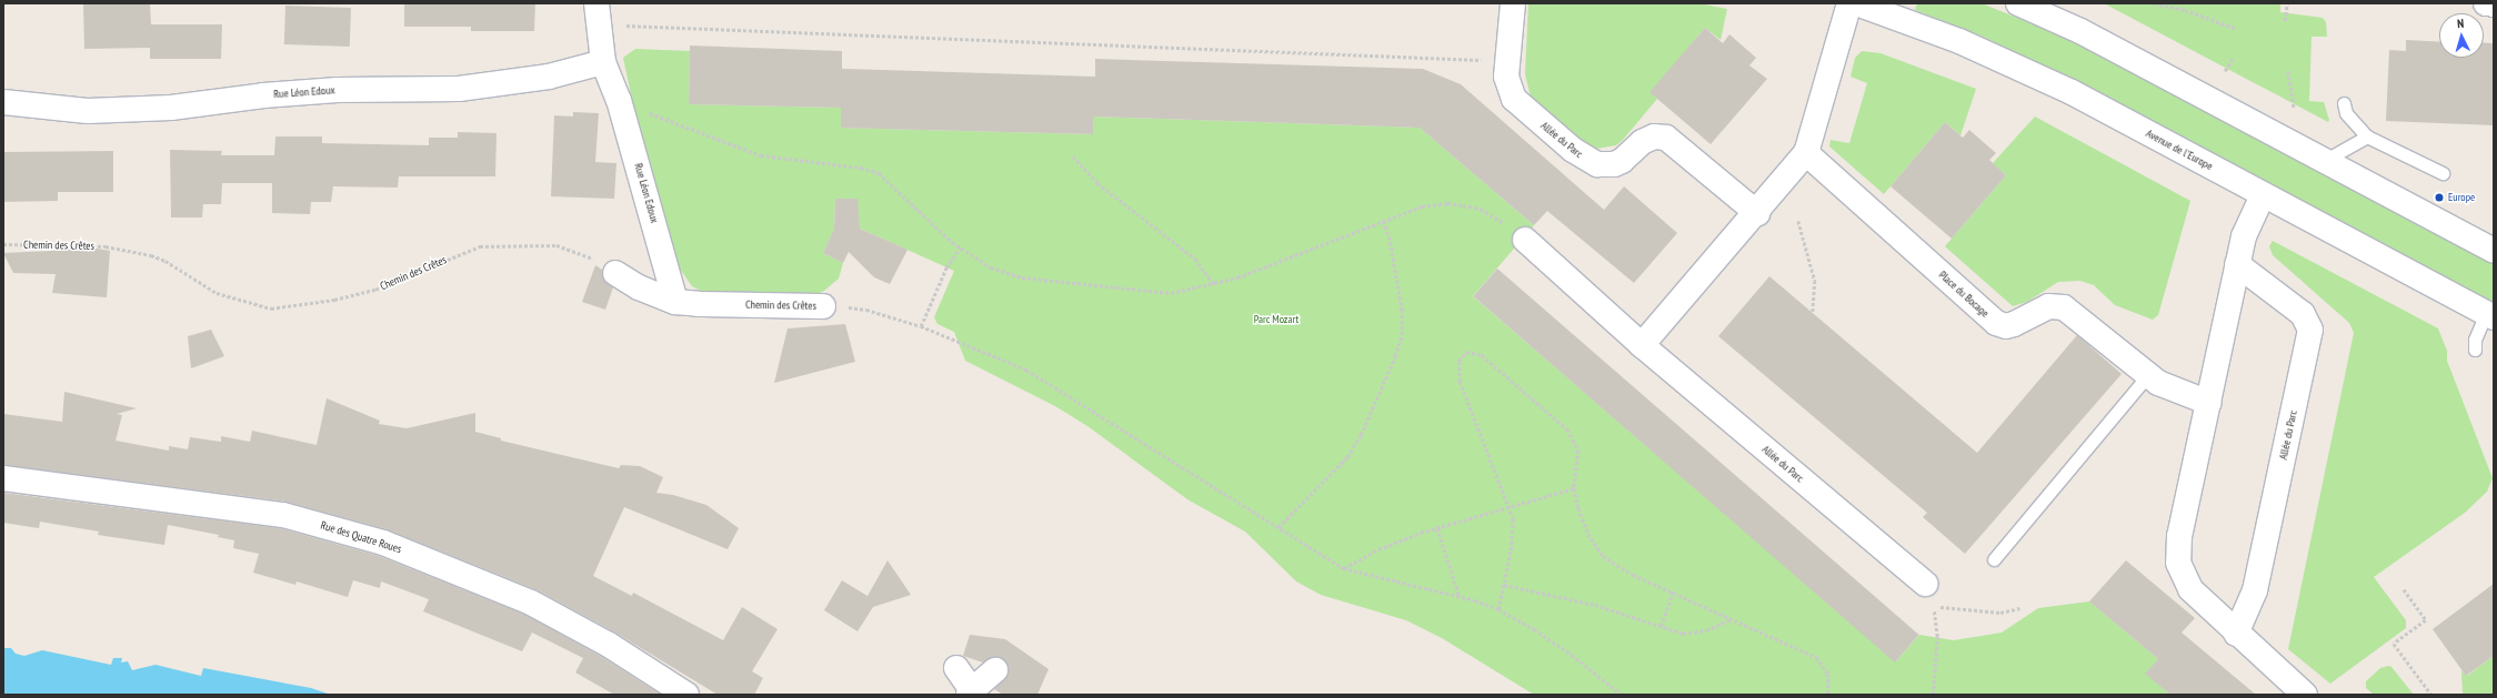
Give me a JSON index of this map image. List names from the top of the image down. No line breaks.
{"streets":{"street":["Rue Léon Edoux","Allée du Parc","Avenue de l'Europe","Chemin des Crêtes","Place du Bocage","Rue des Quatre Roues"]},"crossings":[["Rue Léon Edoux","Chemin des Crêtes"]],"parks":["Parc Mozart"],"places":["Europe"],"north":"top"}
